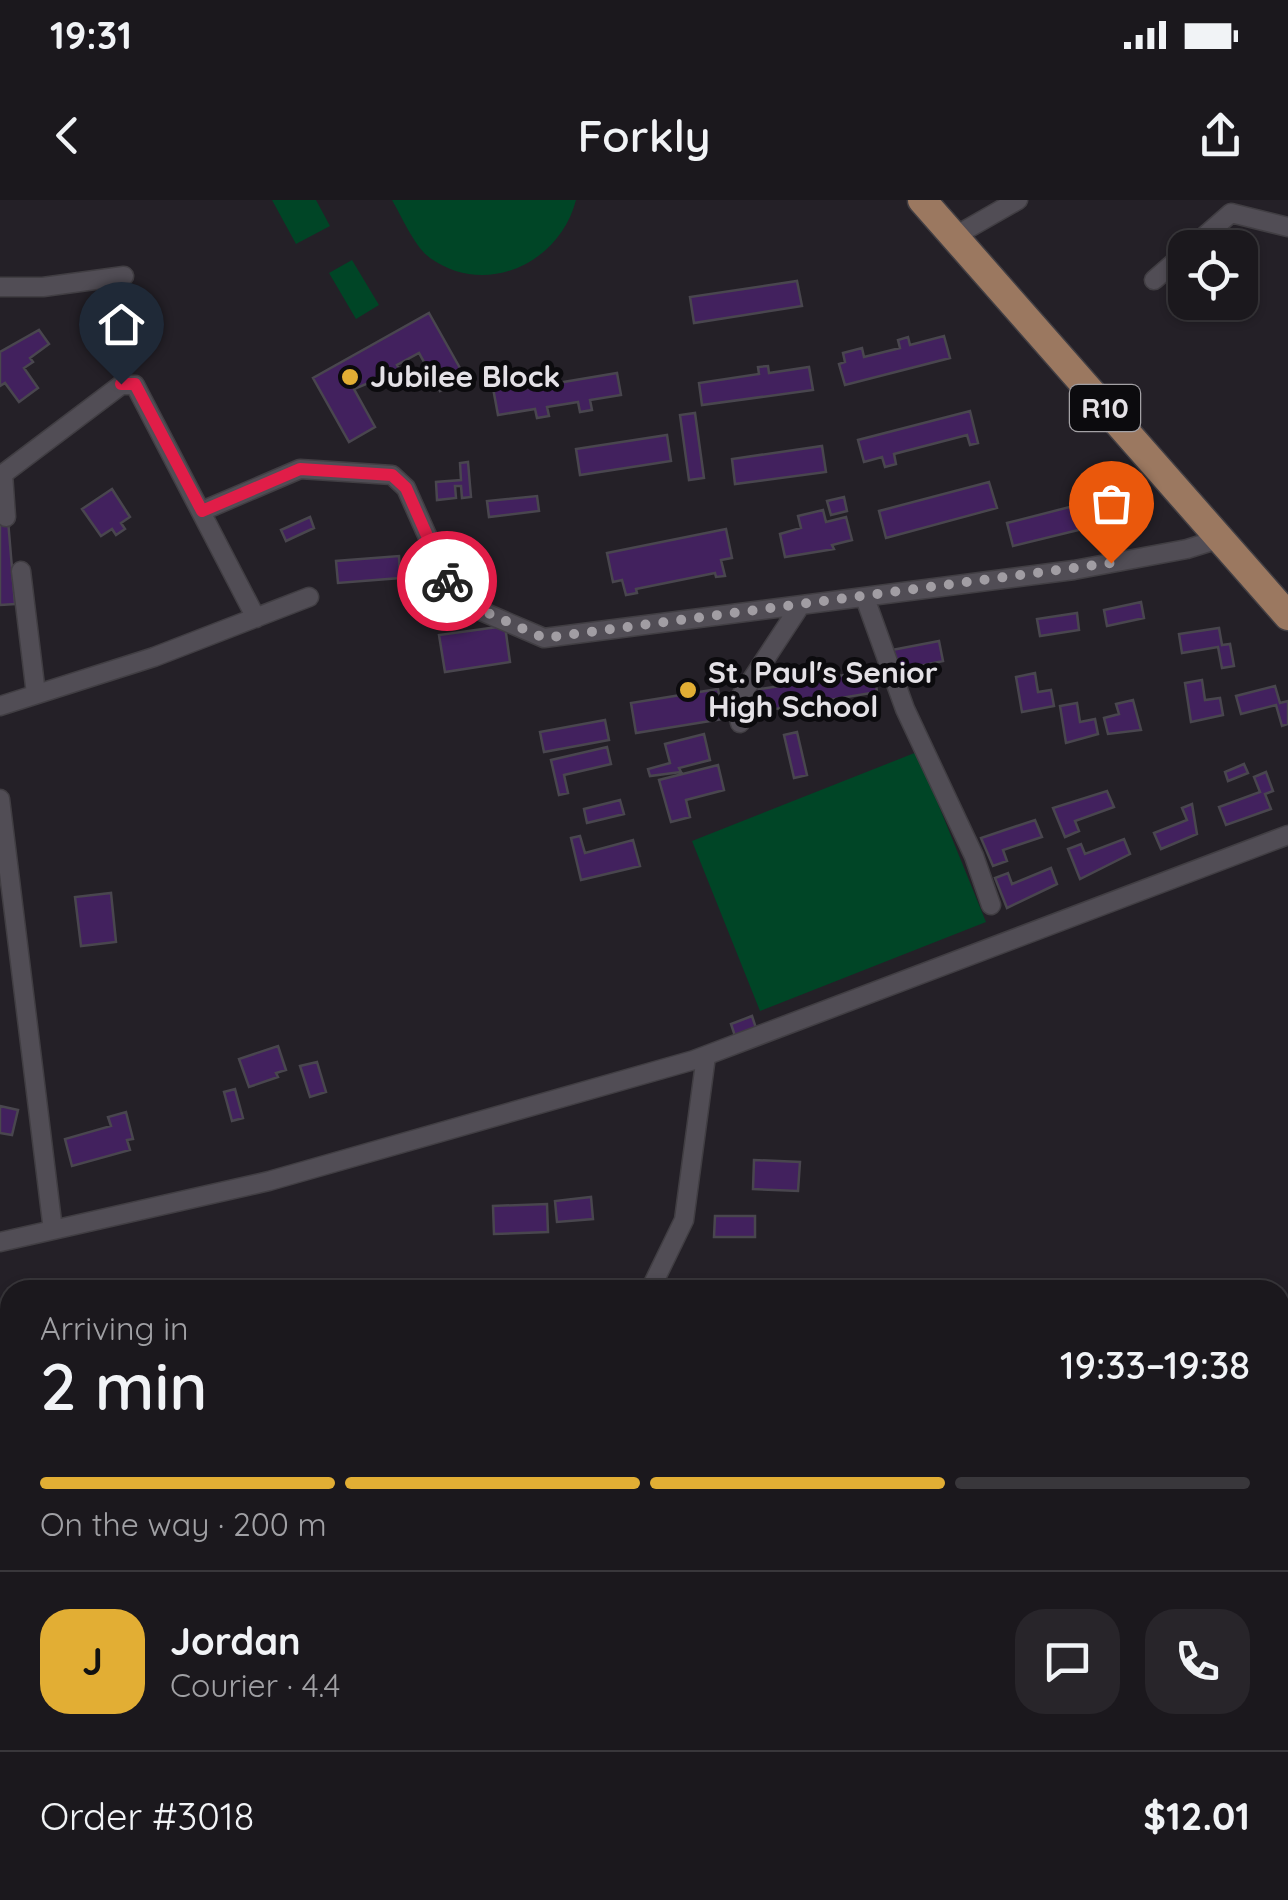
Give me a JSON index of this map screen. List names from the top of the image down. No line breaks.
{"streets":{"main road":["R10"]},"places":["Jubilee Block","St. Paul's Senior High School"],"page":{"status":"19:31","header":"Forkly","heading":["2 min","Arriving in","19:33–19:38"],"panel":["Jordan","Courier · 4.4","Order #3018","$12.01"],"bar":"On the way · 200 m","round":"J"}}
